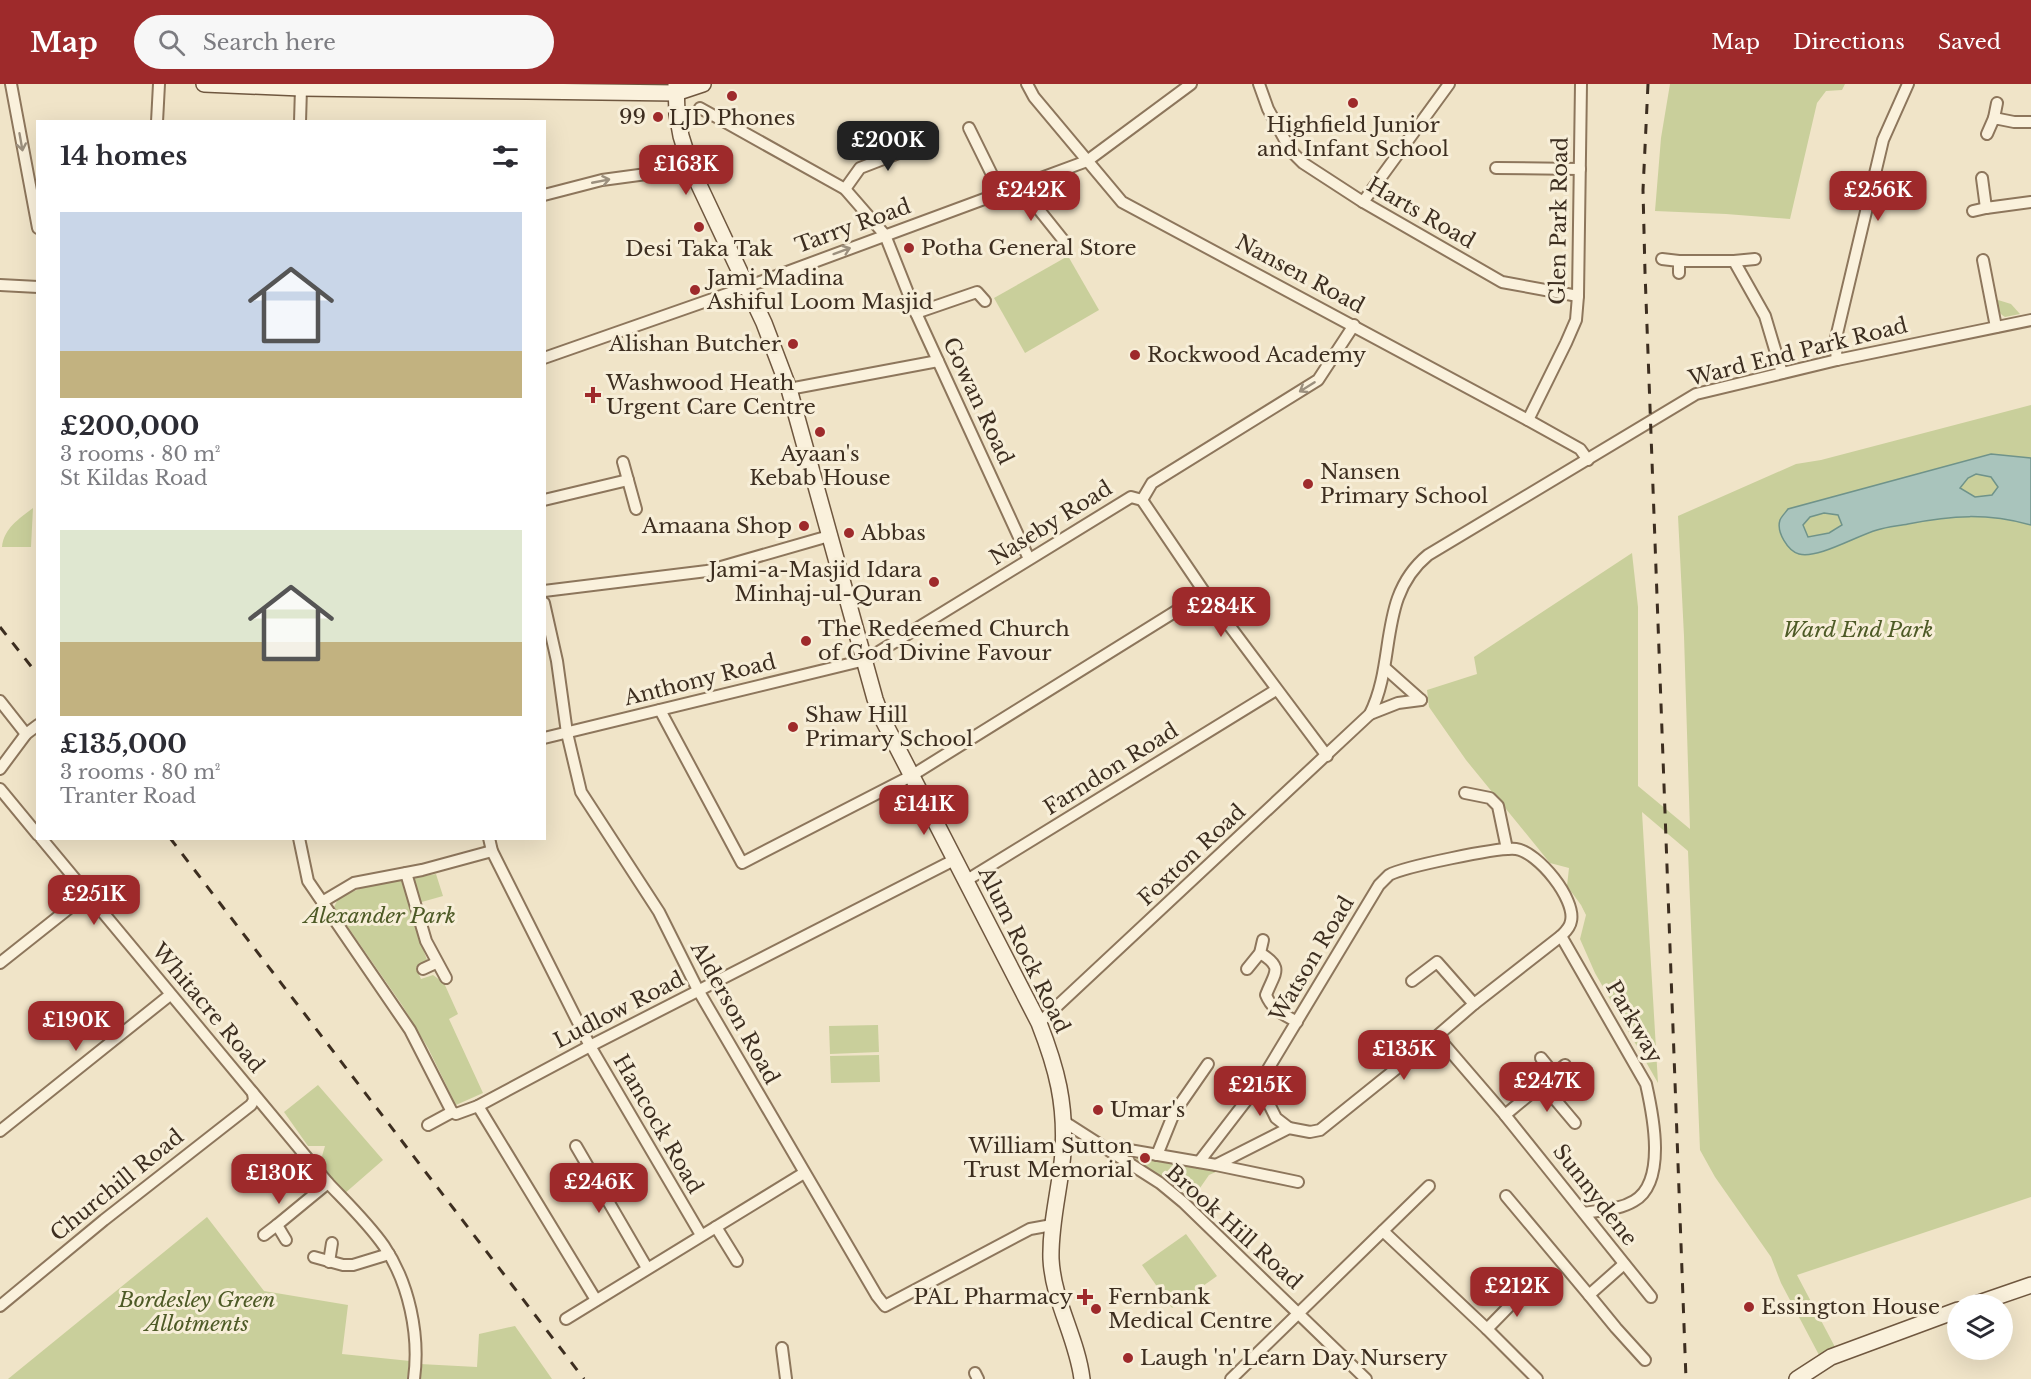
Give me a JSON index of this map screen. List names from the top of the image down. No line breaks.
{"streets":{"street":["Harts Road","Glen Park Road","Tarry Road","Nansen Road","Ward End Park Road","Gowan Road","Naseby Road","Anthony Road","Farndon Road","Foxton Road","Alum Rock Road","Watson Road","Whitacre Road","Ludlow Road","Alderson Road","Parkway","Hancock Road","Churchill Road","Sunnydene","Brook Hill Road"]},"crossings":[["Harts Road","Glen Park Road"],["Glen Park Road","Nansen Road"],["Tarry Road","Nansen Road"],["Tarry Road","Gowan Road"],["Tarry Road","Alum Rock Road"],["Nansen Road","Ward End Park Road"],["Nansen Road","Naseby Road"],["Ward End Park Road","Foxton Road"],["Gowan Road","Naseby Road"],["Naseby Road","Anthony Road"],["Naseby Road","Alum Rock Road"],["Anthony Road","Alum Rock Road"],["Anthony Road","Alderson Road"],["Farndon Road","Alum Rock Road"],["Foxton Road","Alum Rock Road"],["Alum Rock Road","Ludlow Road"],["Alum Rock Road","Alderson Road"],["Alum Rock Road","Brook Hill Road"],["Whitacre Road","Churchill Road"],["Ludlow Road","Alderson Road"],["Ludlow Road","Hancock Road"],["Parkway","Sunnydene"]],"one_way":["Naseby Road"],"parks":["Ward End Park","Alexander Park","Bordesley Green Allotments"],"places":{"other":["LJD Phones","Highfield Junior and Infant School","99","Desi Taka Tak","Potha General Store","Jami Madina Ashiful Loom Masjid","Alishan Butcher","Rockwood Academy","Ayaan's Kebab House","Nansen Primary School","Amaana Shop","Abbas","Jami-a-Masjid Idara Minhaj-ul-Quran","The Redeemed Church of God Divine Favour","Shaw Hill Primary School","Umar's","William Sutton Trust Memorial","Essington House","Fernbank Medical Centre","Laugh 'n' Learn Day Nursery"],"health":["Washwood Heath Urgent Care Centre","PAL Pharmacy"]},"page":{"header":"Map","search":"Search here","nav":["Map","Directions","Saved"],"heading":"14 homes","price":["£200K","£163K","£242K","£256K","£284K","£141K","£251K","£190K","£135K","£247K","£215K","£130K","£246K","£212K"],"list":[{"name":"£200,000","note":"3 rooms · 80 m² · St Kildas Road"},{"name":"£135,000","note":"3 rooms · 80 m² · Tranter Road"}]}}
